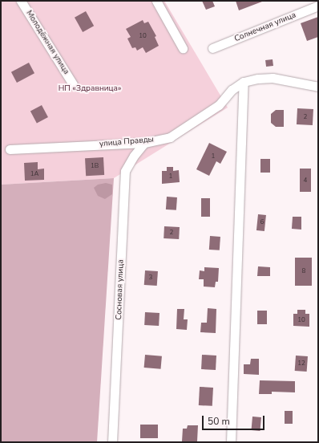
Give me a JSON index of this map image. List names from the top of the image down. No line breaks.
{"streets":{"street":["Солнечная улица","Молодёжная улица","улица Правды","Сосновая улица"]},"crossings":[["улица Правды","Сосновая улица"]],"parks":["НП «Здравница»"],"house_numbers":["10","2","1","1В","1А","1","4","6","2","8","3","10","12"],"scale_bar":"50 m"}
